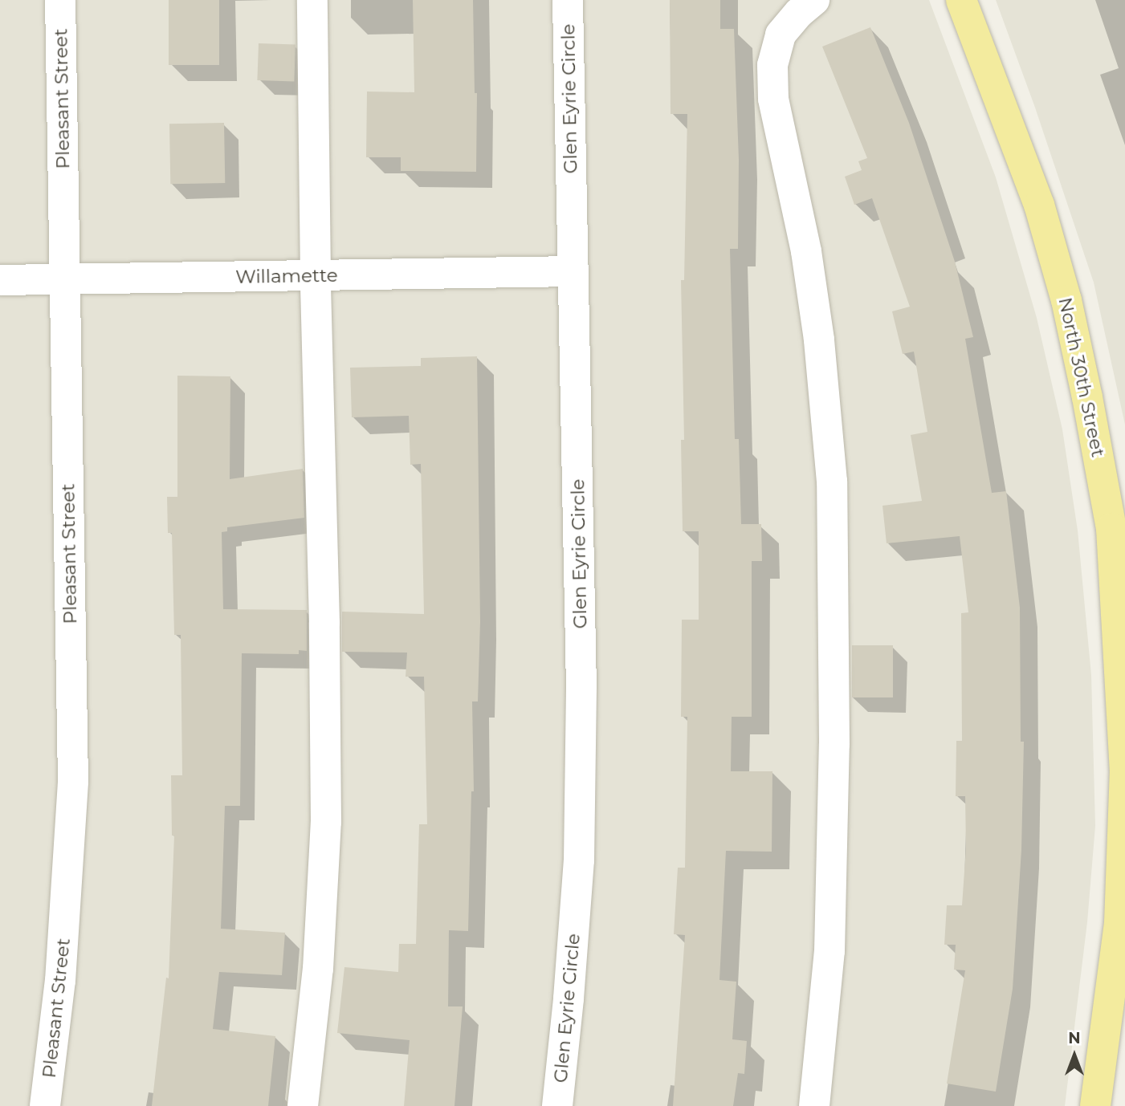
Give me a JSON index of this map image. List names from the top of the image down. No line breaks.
{"streets":{"main road":["North 30th Street"],"street":["Pleasant Street","Glen Eyrie Circle","Willamette"]},"crossings":[["Pleasant Street","Willamette"],["Glen Eyrie Circle","Willamette"]],"north":"top"}
